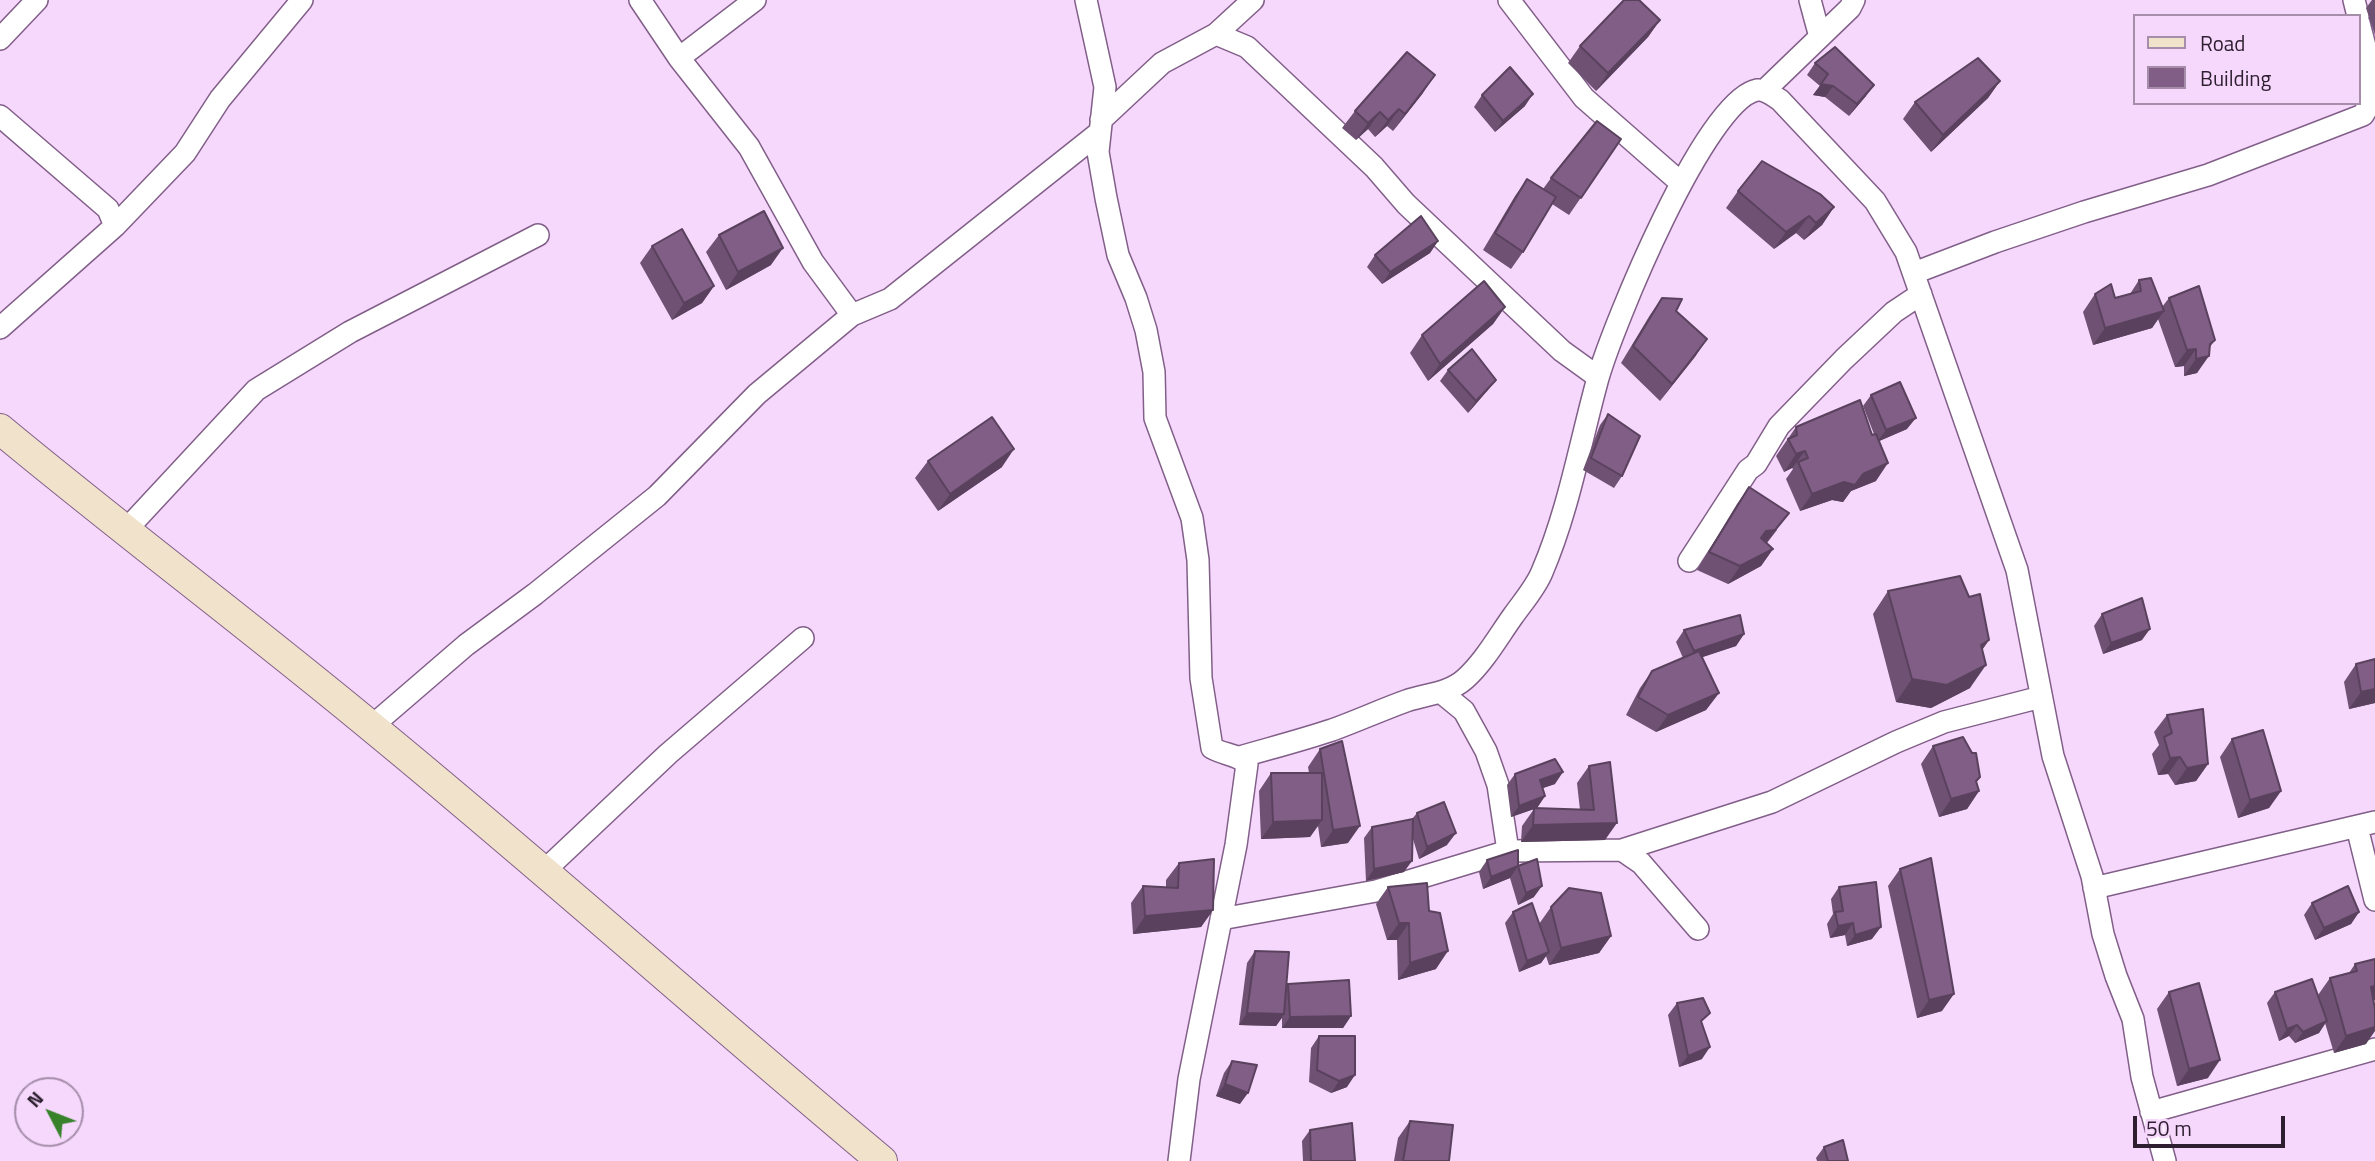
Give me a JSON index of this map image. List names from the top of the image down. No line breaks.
{"legend":["Road","Building"],"scale_bar":"50 m","north":"top left"}
